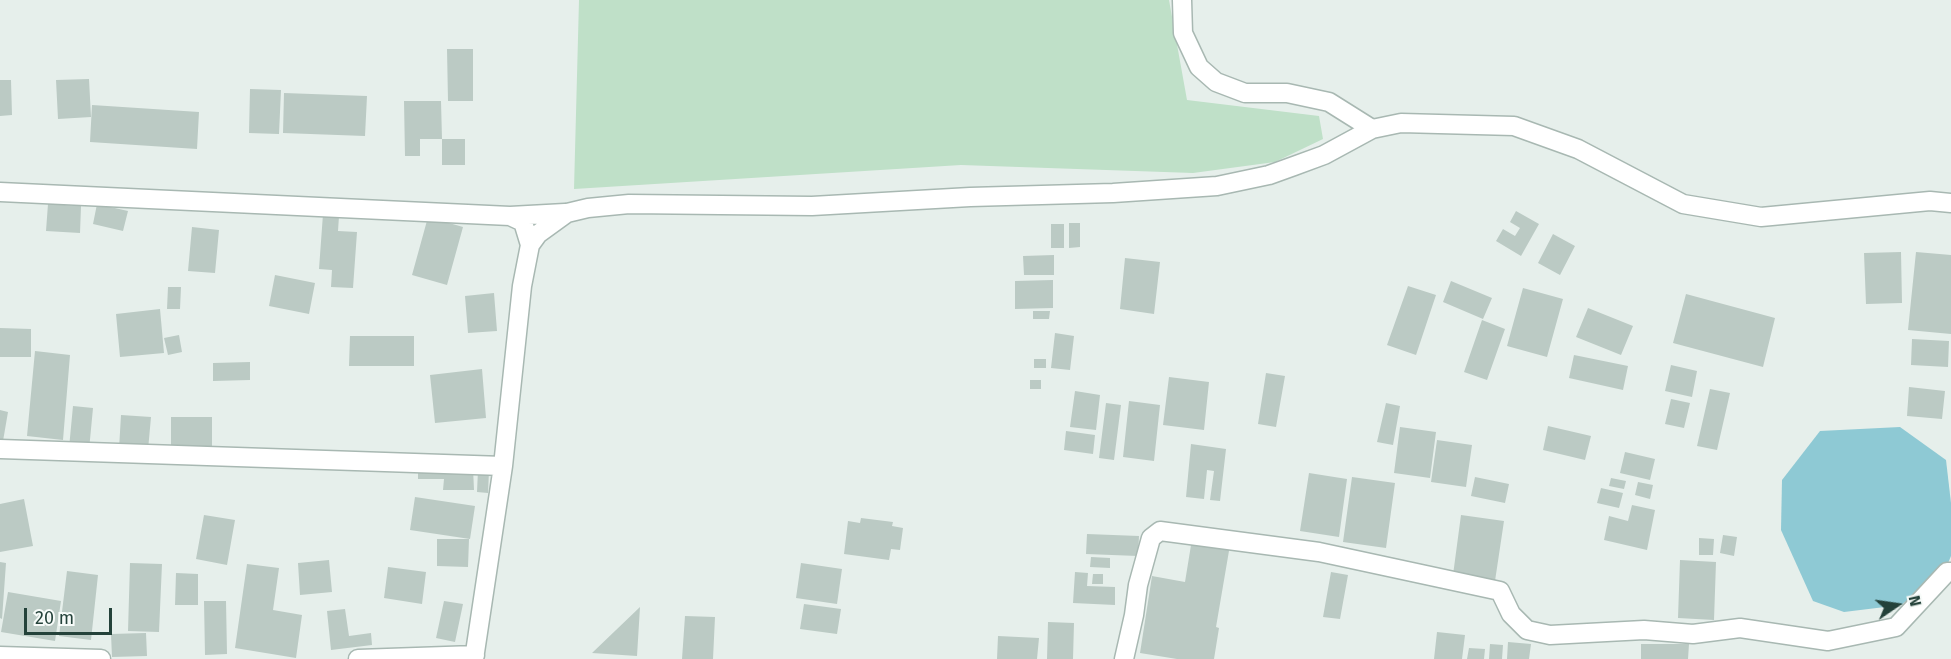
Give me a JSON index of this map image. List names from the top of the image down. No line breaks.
{"scale_bar":"20 m","north":"right"}
